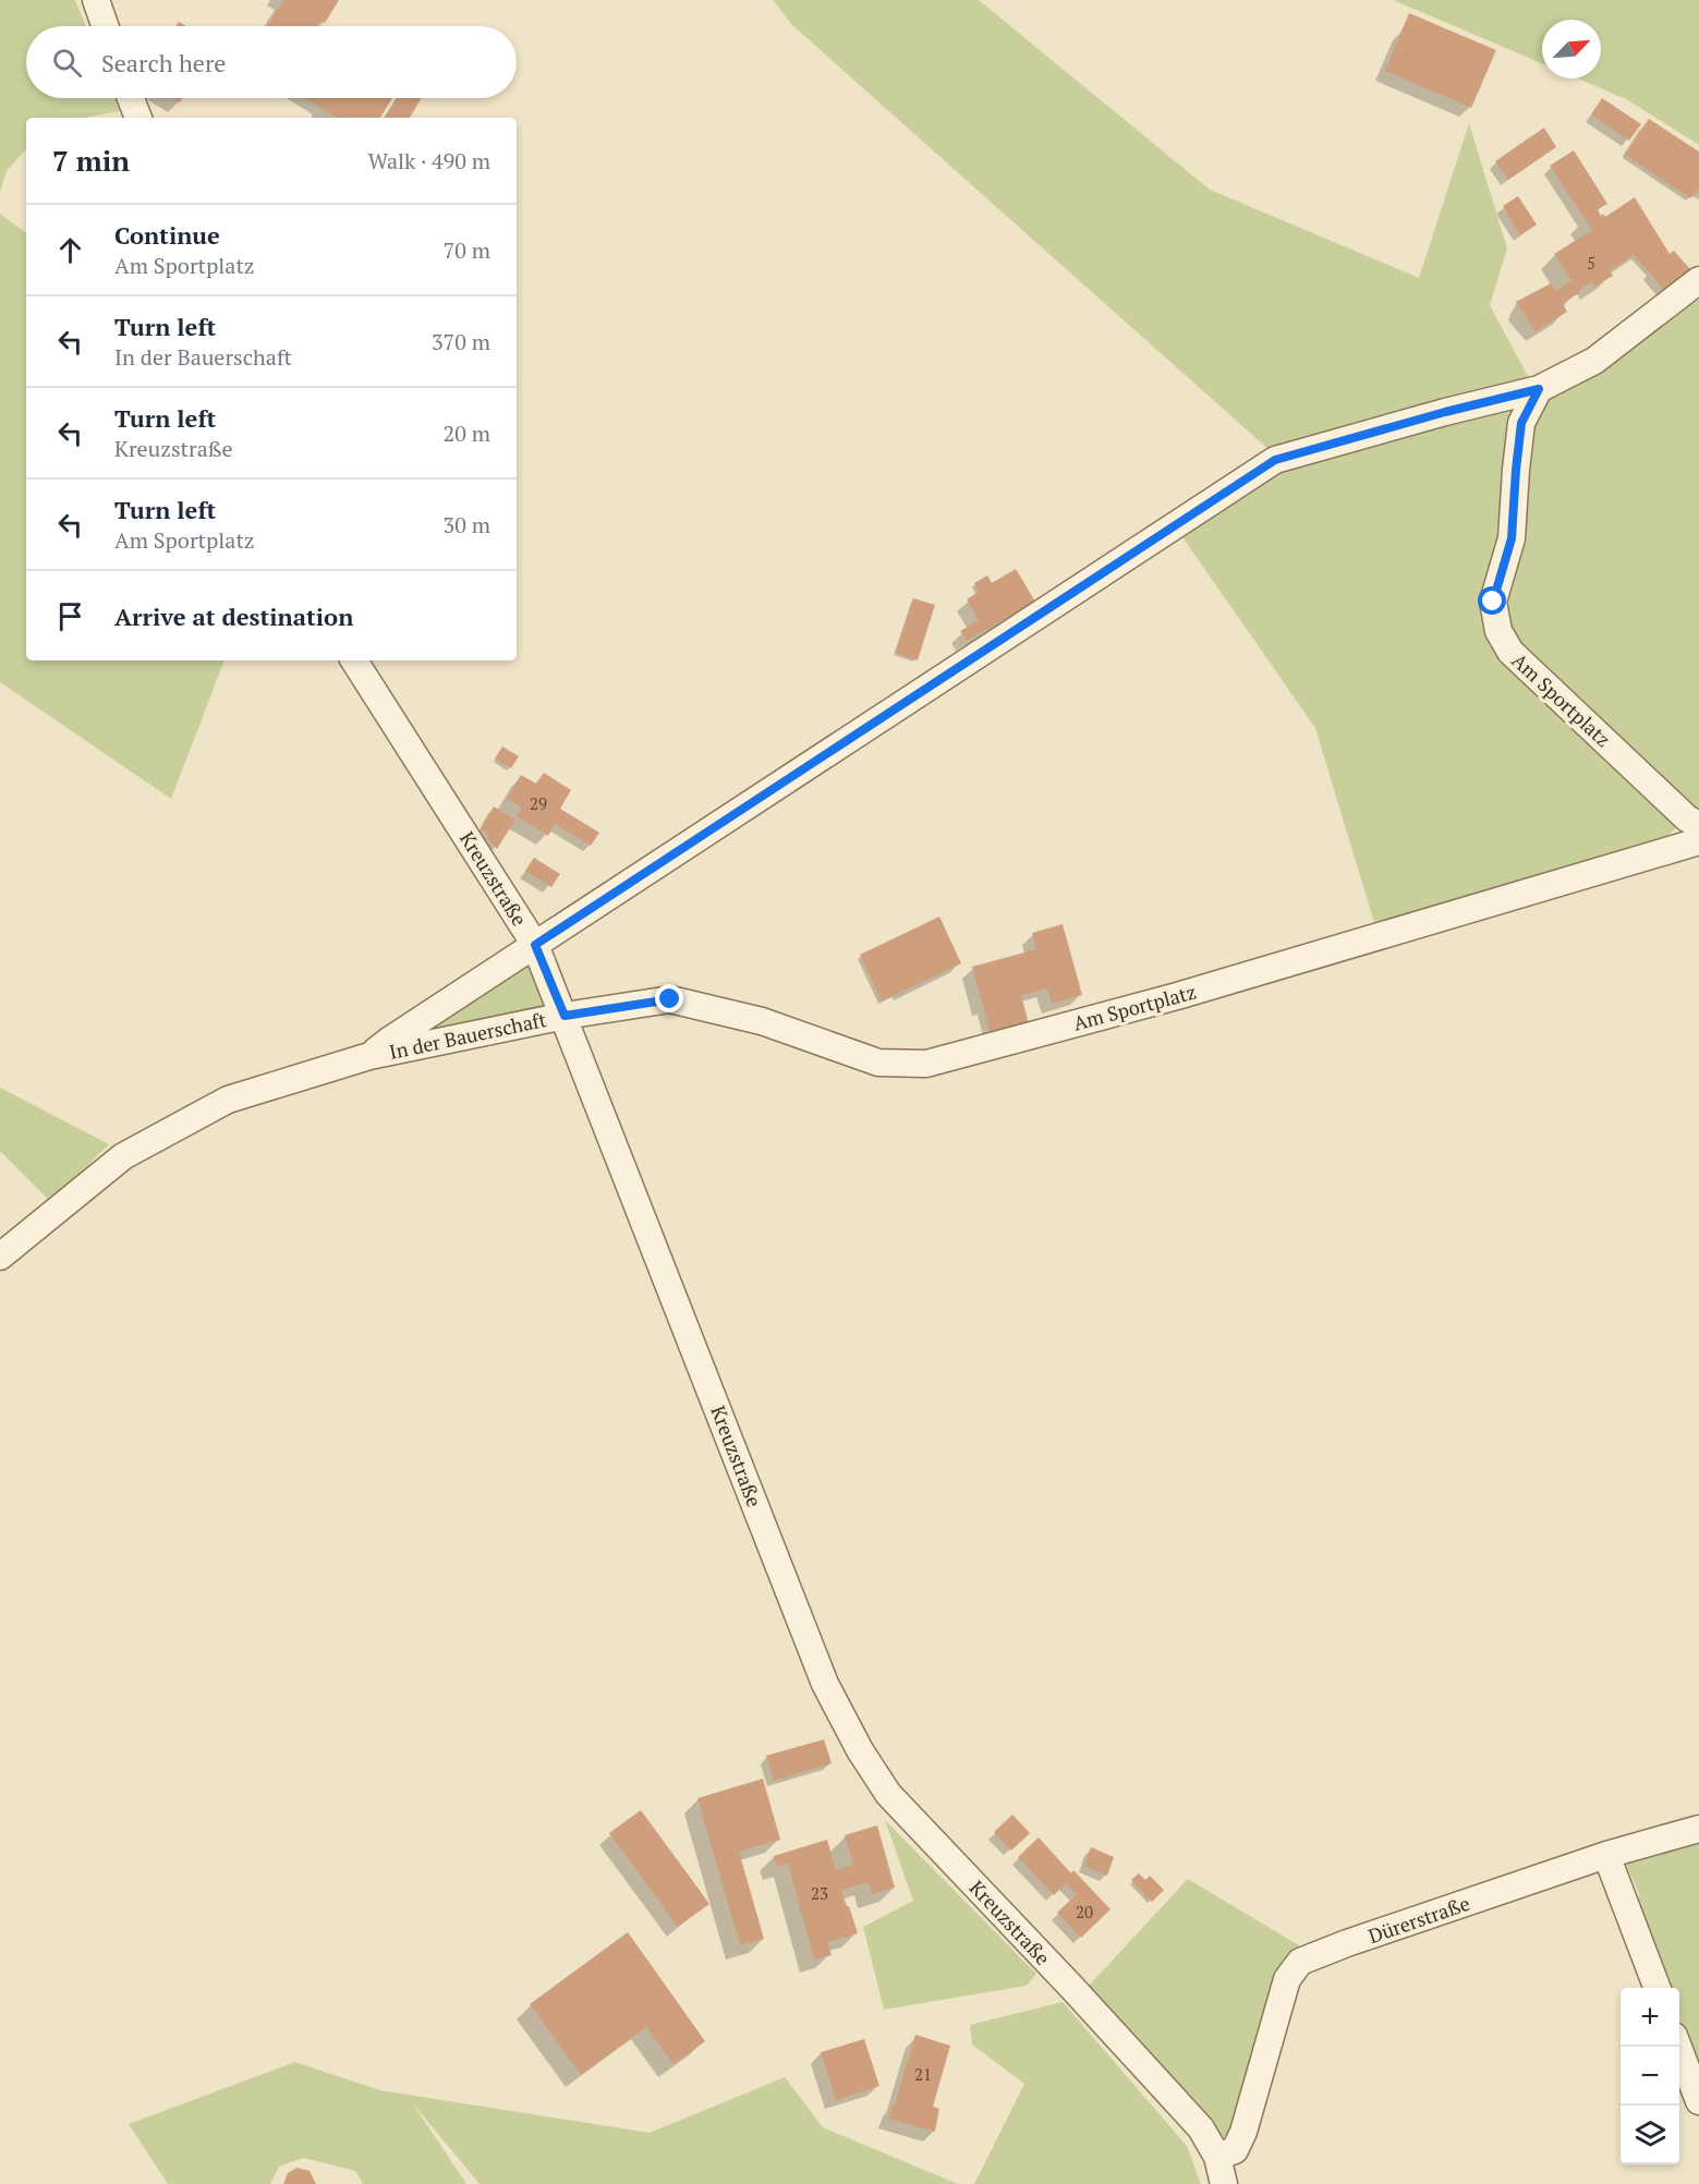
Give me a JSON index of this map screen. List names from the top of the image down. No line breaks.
{"streets":{"street":["Am Sportplatz","Kreuzstraße","In der Bauerschaft","Dürerstraße"]},"crossings":[["Am Sportplatz","Kreuzstraße"],["Am Sportplatz","In der Bauerschaft"],["Kreuzstraße","In der Bauerschaft"],["Kreuzstraße","Dürerstraße"]],"house_numbers":["5","29","23","20","21"],"north":"top right","page":{"search":"Search here","heading":["7 min","Walk · 490 m"],"list":[["Continue","Am Sportplatz","70 m"],["Turn left","In der Bauerschaft","370 m"],["Turn left","Kreuzstraße","20 m"],["Turn left","Am Sportplatz","30 m"],"Arrive at destination"],"map_buttons":["+","−"]}}
